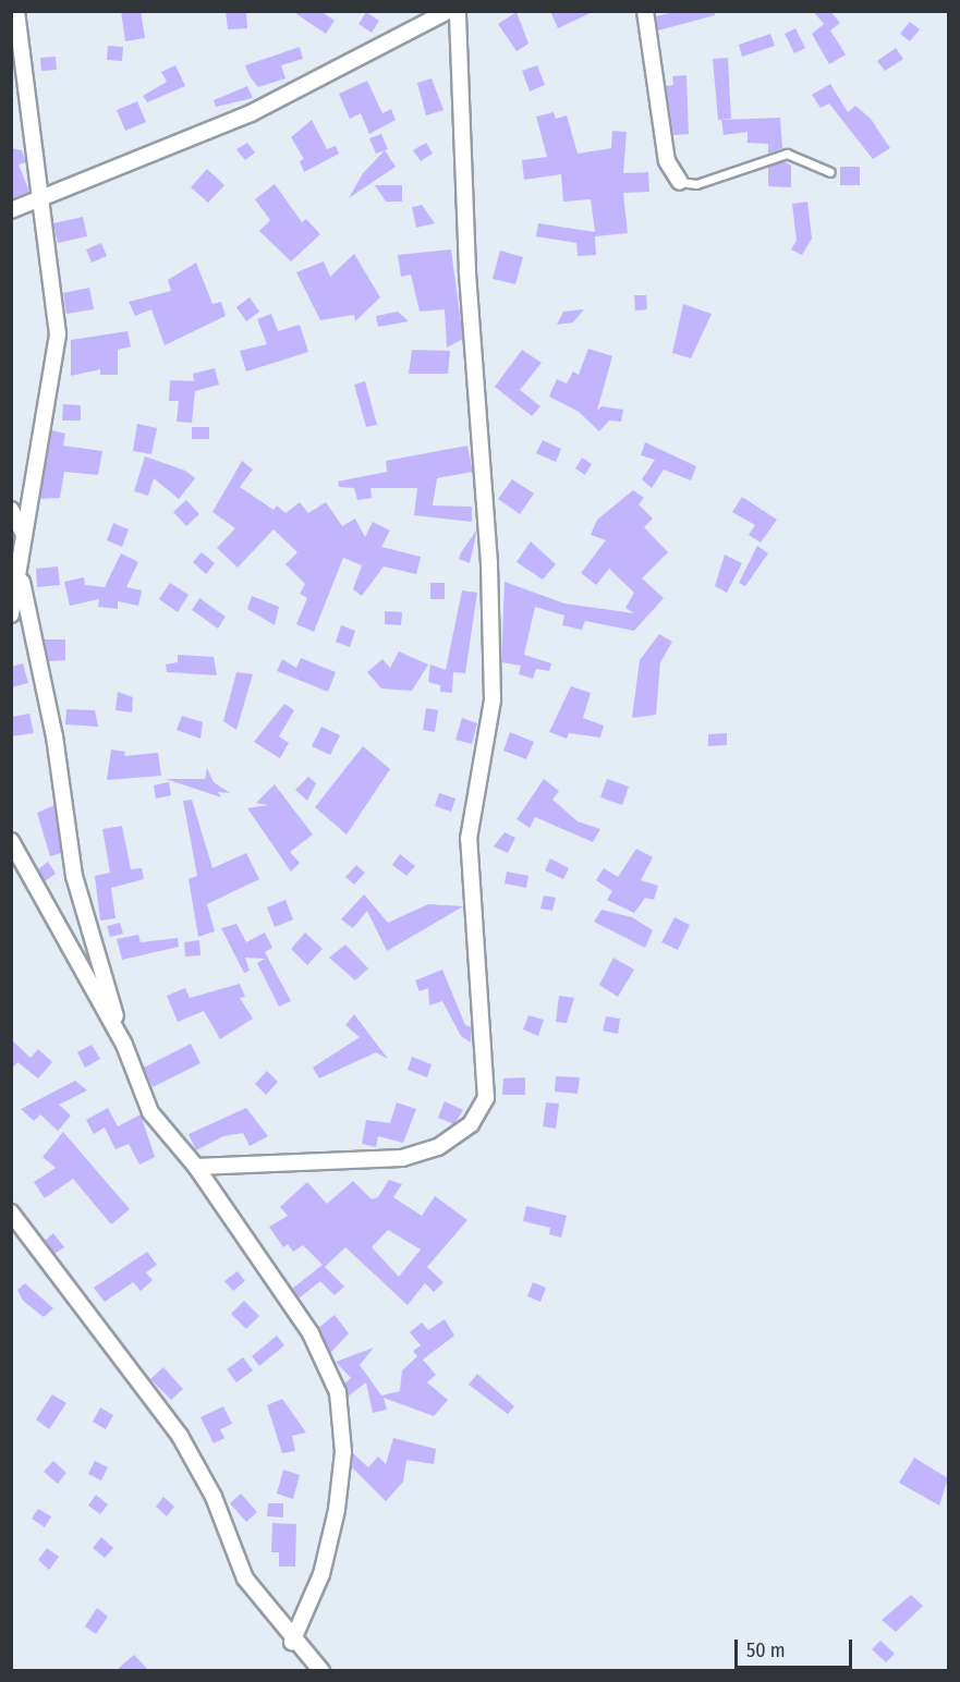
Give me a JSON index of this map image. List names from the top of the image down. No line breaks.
{"scale_bar":"50 m"}
